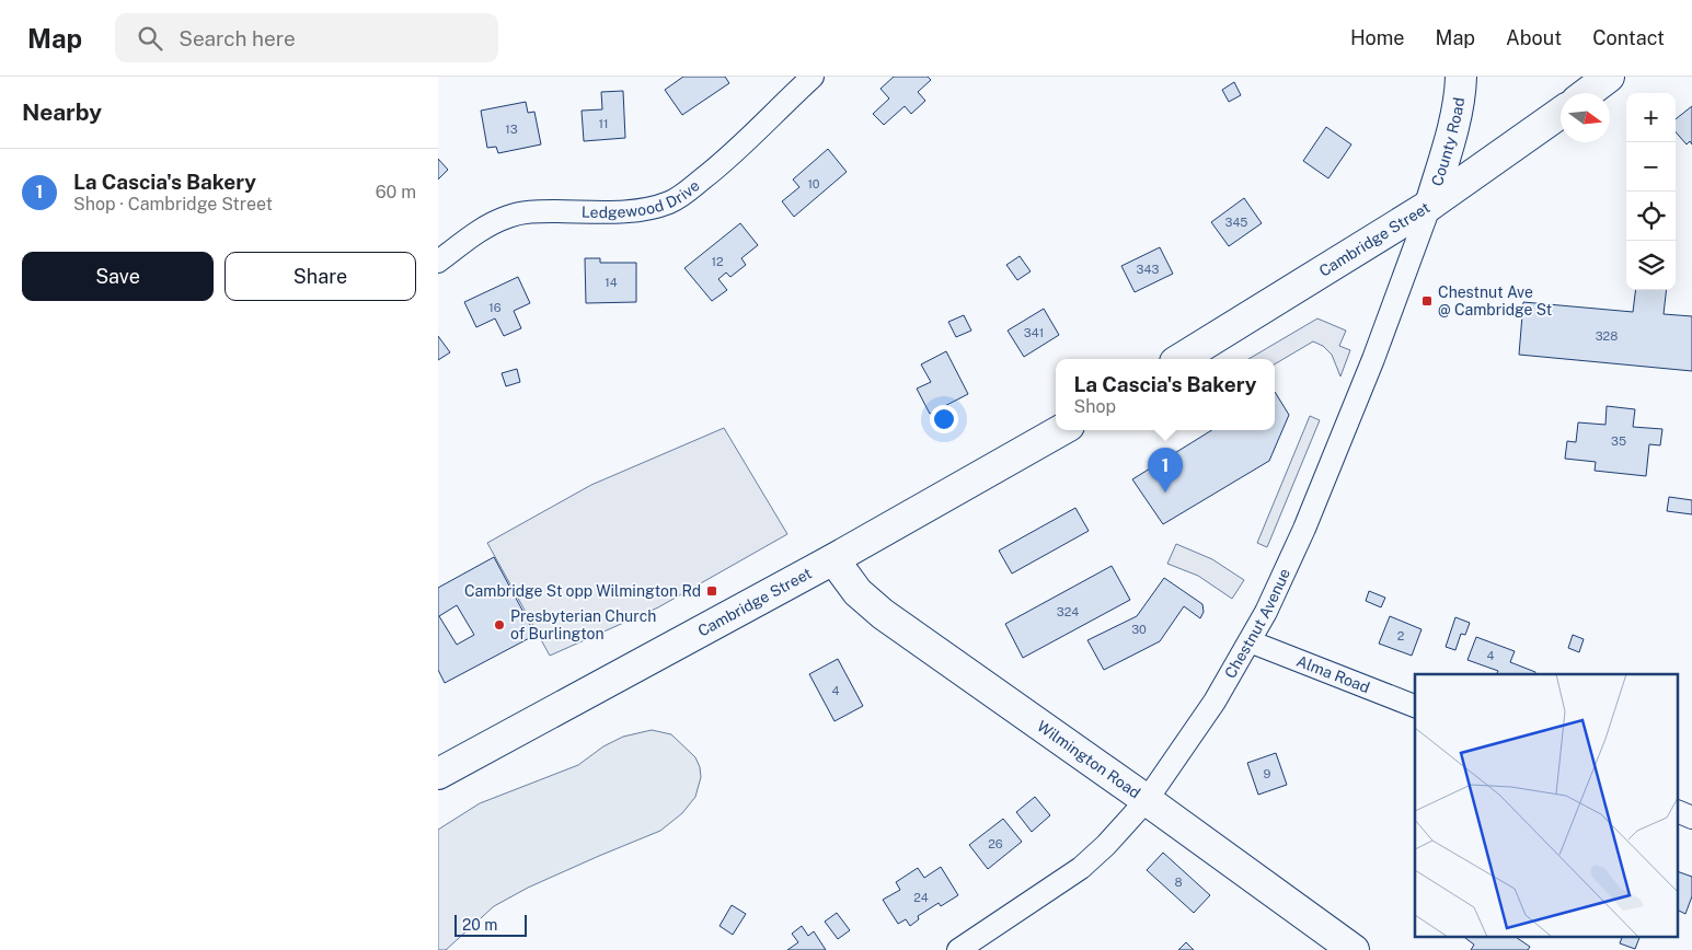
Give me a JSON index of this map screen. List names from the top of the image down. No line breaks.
{"streets":{"main road":["County Road","Cambridge Street","Wilmington Road"],"street":["Ledgewood Drive","Chestnut Avenue","Alma Road"]},"crossings":[["County Road","Cambridge Street"],["County Road","Chestnut Avenue"],["Cambridge Street","Chestnut Avenue"],["Cambridge Street","Wilmington Road"],["Chestnut Avenue","Alma Road"],["Chestnut Avenue","Wilmington Road"]],"places":{"transit":["Chestnut Ave @ Cambridge St","Cambridge St opp Wilmington Rd"],"other":["Presbyterian Church of Burlington"]},"house_numbers":["11","13","10","345","12","343","14","16","341","328","35","324","30","2","4","4","9","26","8","24"],"scale_bar":"20 m","north":"right","page":{"header":"Map","search":"Search here","nav":["Home","Map","About","Contact"],"heading":"Nearby","map_buttons":["+","−"],"list":[{"mark":"1","name":"La Cascia's Bakery","note":"Shop · Cambridge Street","value":"60 m"}],"buttons":["Save","Share"],"popup":["La Cascia's Bakery","Shop"],"pins":"1","scale":"20 m"}}
